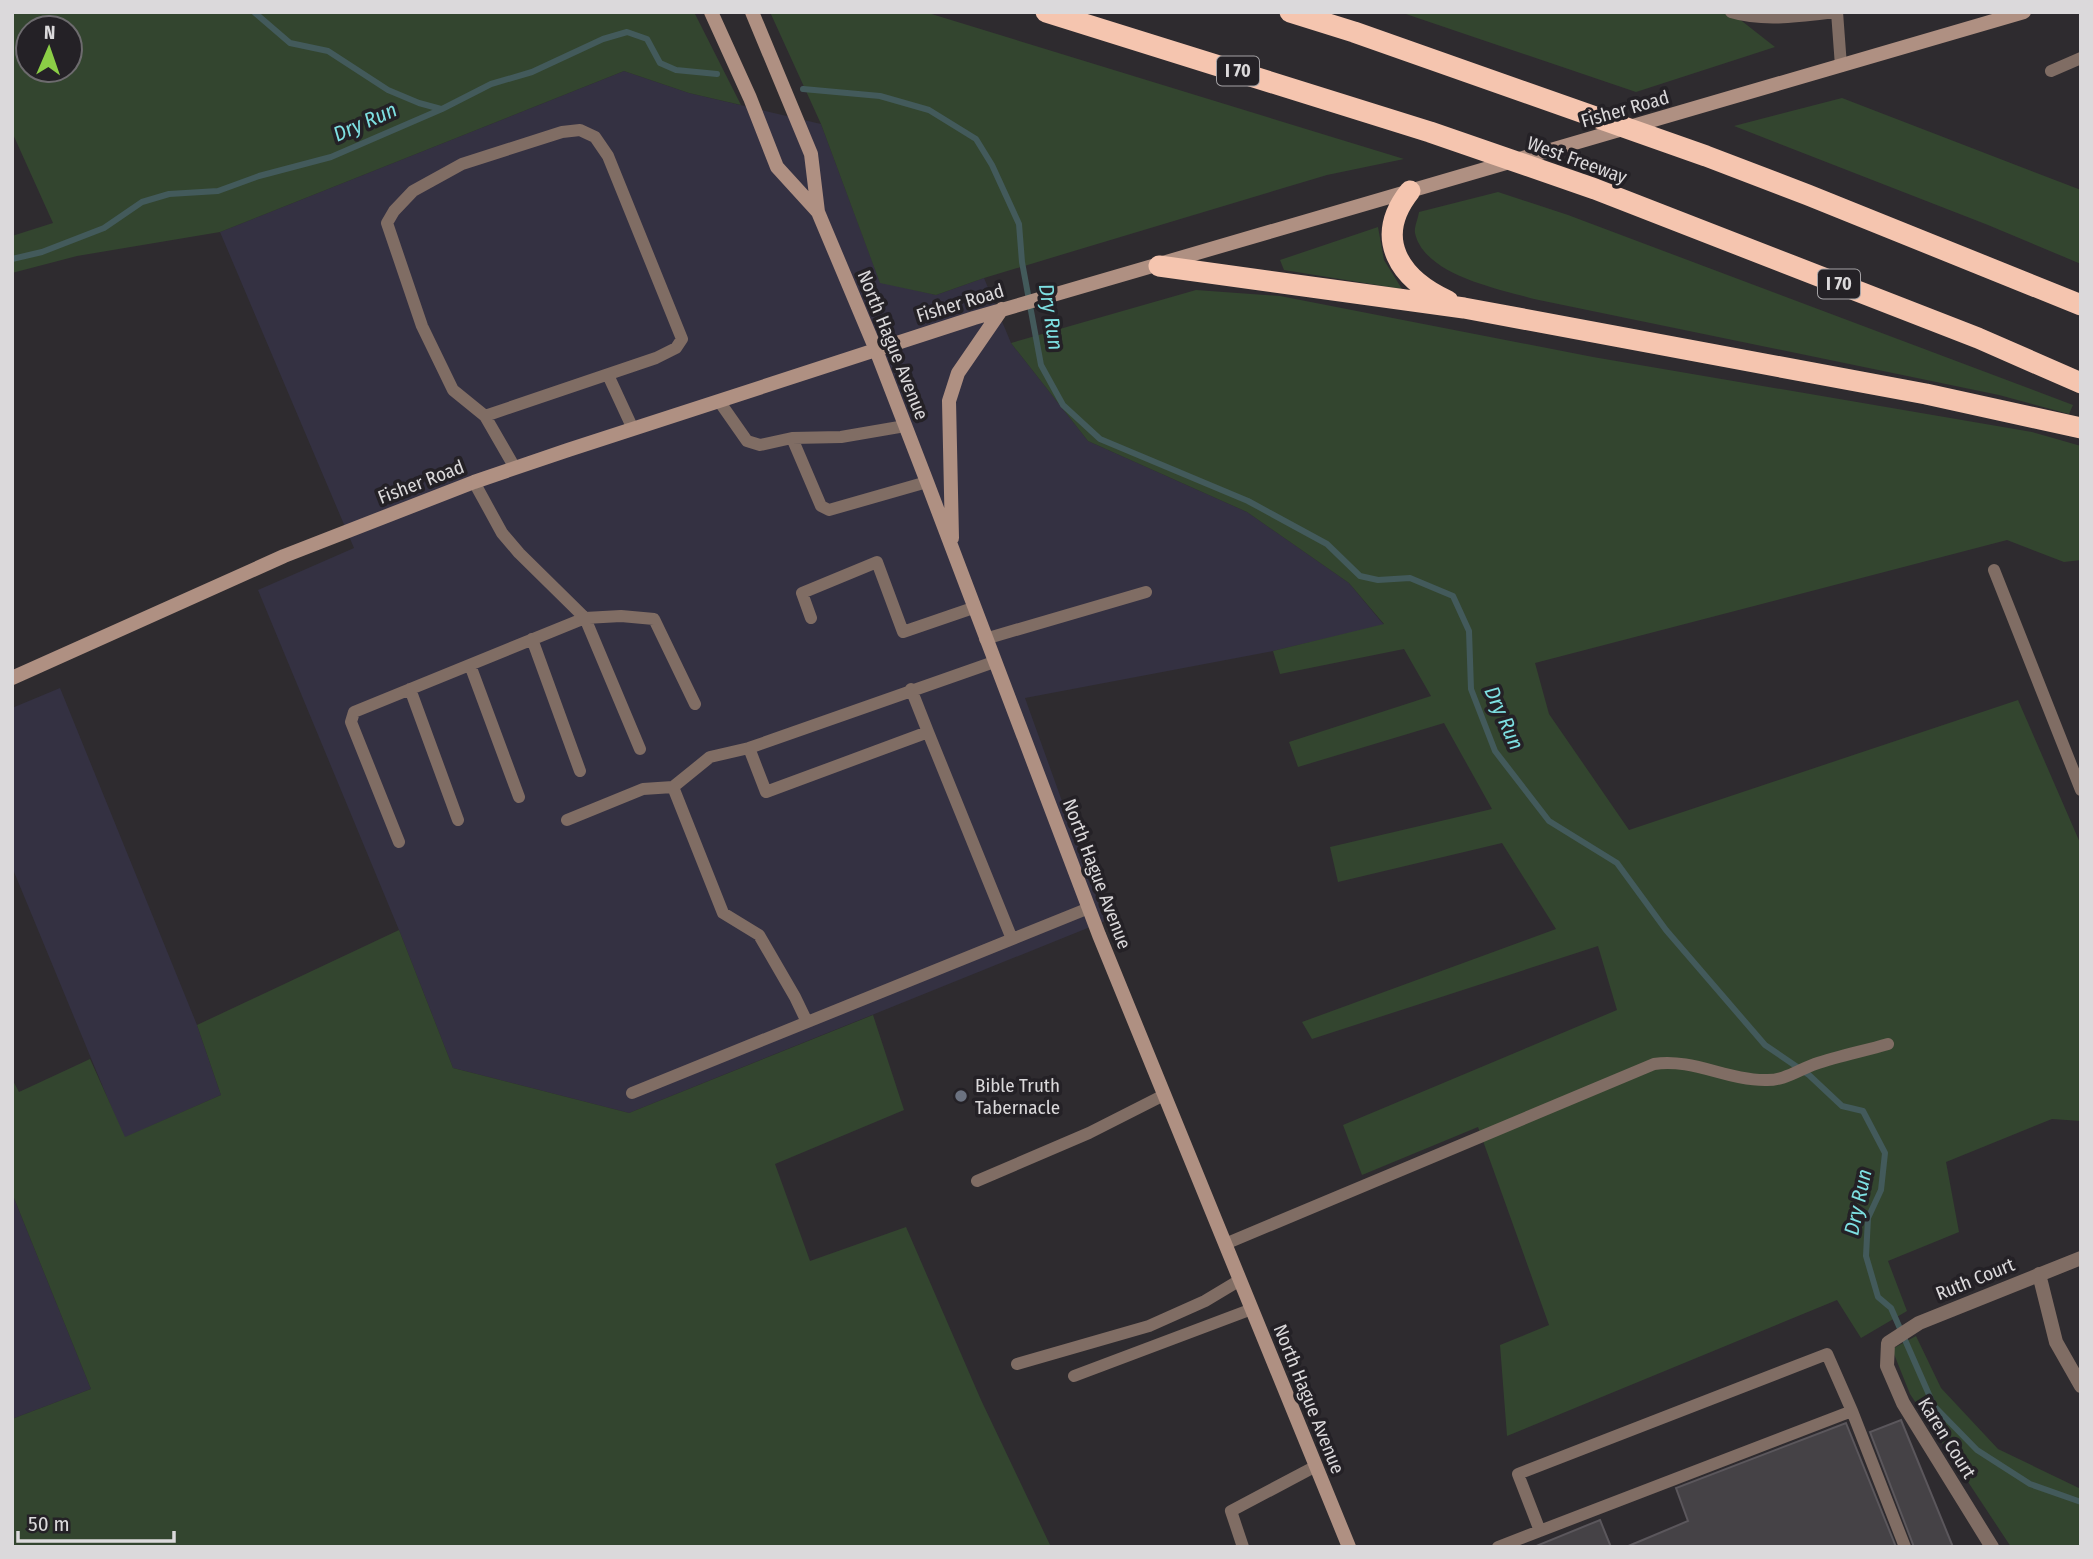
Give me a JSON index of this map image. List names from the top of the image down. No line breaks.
{"streets":{"highway":["I 70","West Freeway"],"main road":["Fisher Road","North Hague Avenue"],"street":["Ruth Court","Karen Court"]},"crossings":[["Fisher Road","North Hague Avenue"],["Ruth Court","Karen Court"]],"water":["Dry Run"],"places":["Bible Truth Tabernacle"],"scale_bar":"50 m","north":"top"}
